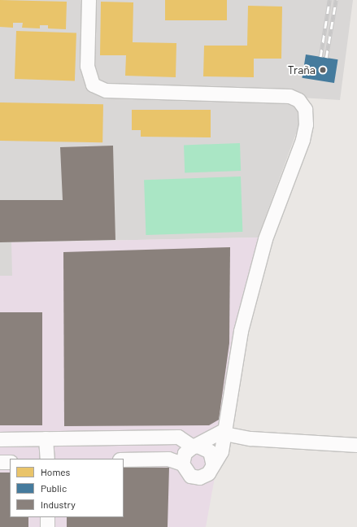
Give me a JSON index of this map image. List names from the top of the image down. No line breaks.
{"places":["Traña"],"legend":["Homes","Public","Industry"]}
